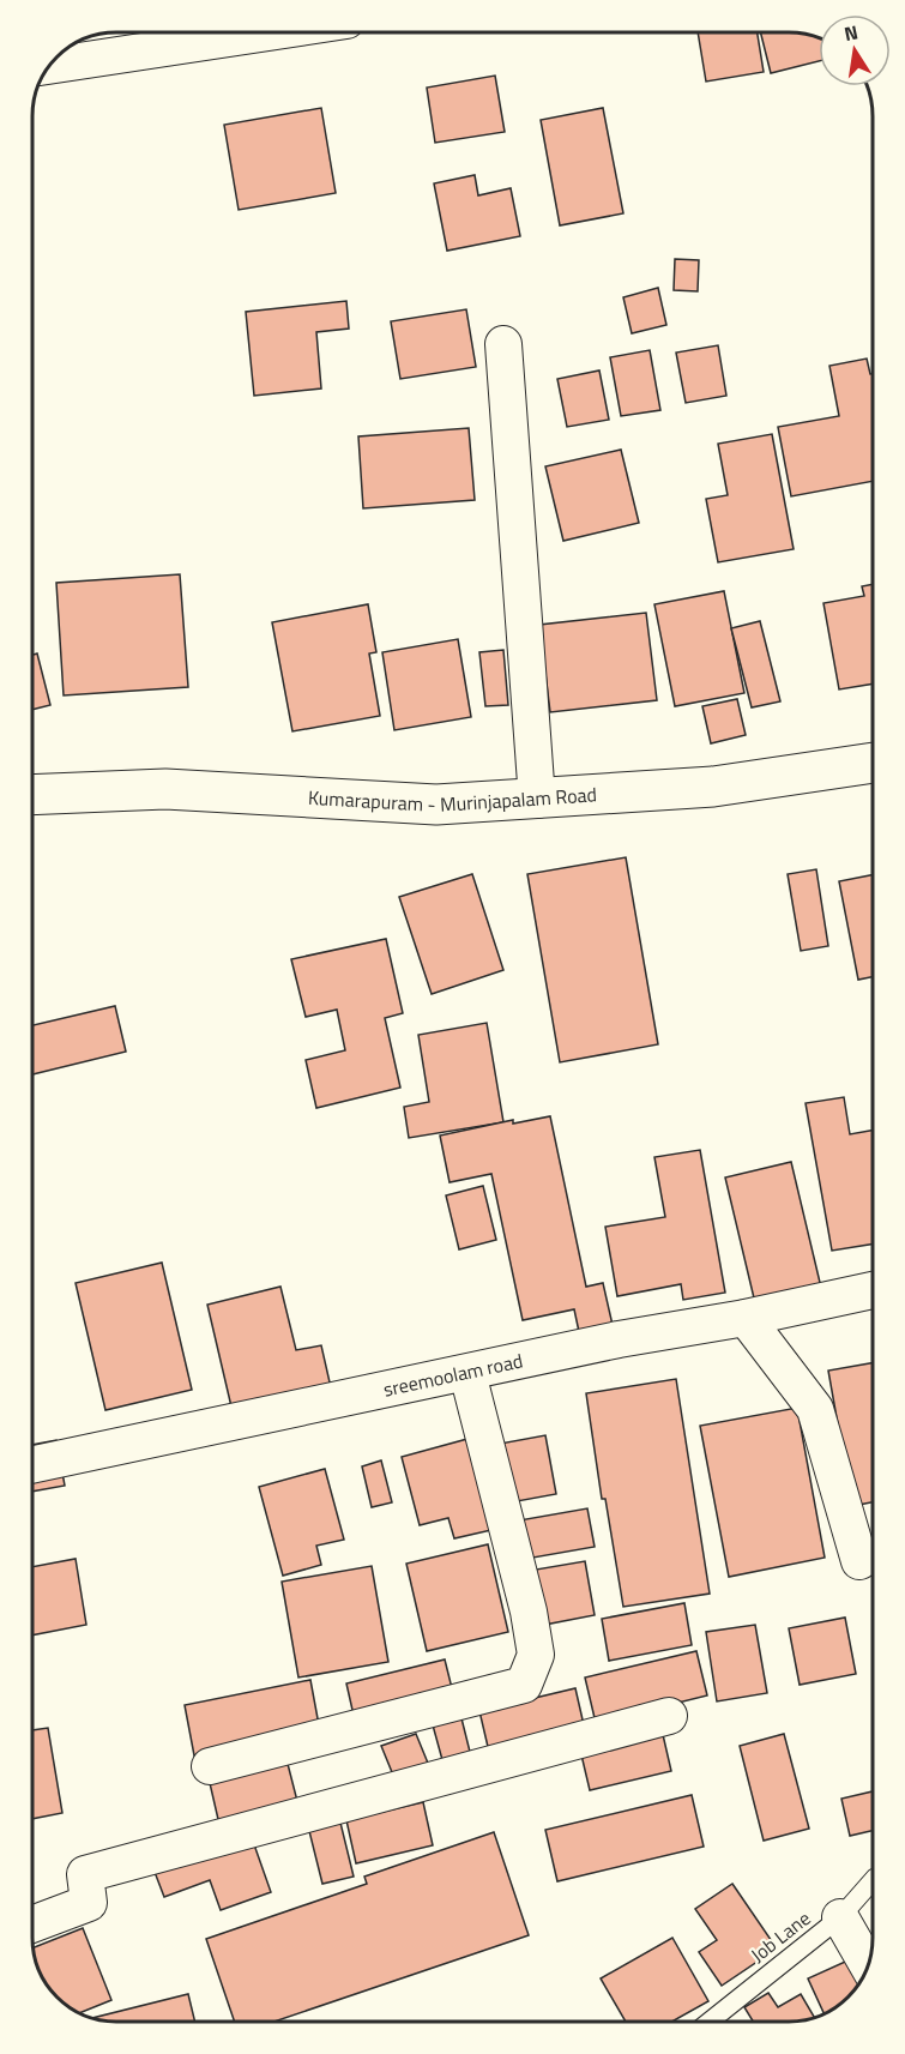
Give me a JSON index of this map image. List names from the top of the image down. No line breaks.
{"streets":{"main road":["Kumarapuram - Murinjapalam Road"],"street":["sreemoolam road"],"lane":["Job Lane"]},"north":"top"}
